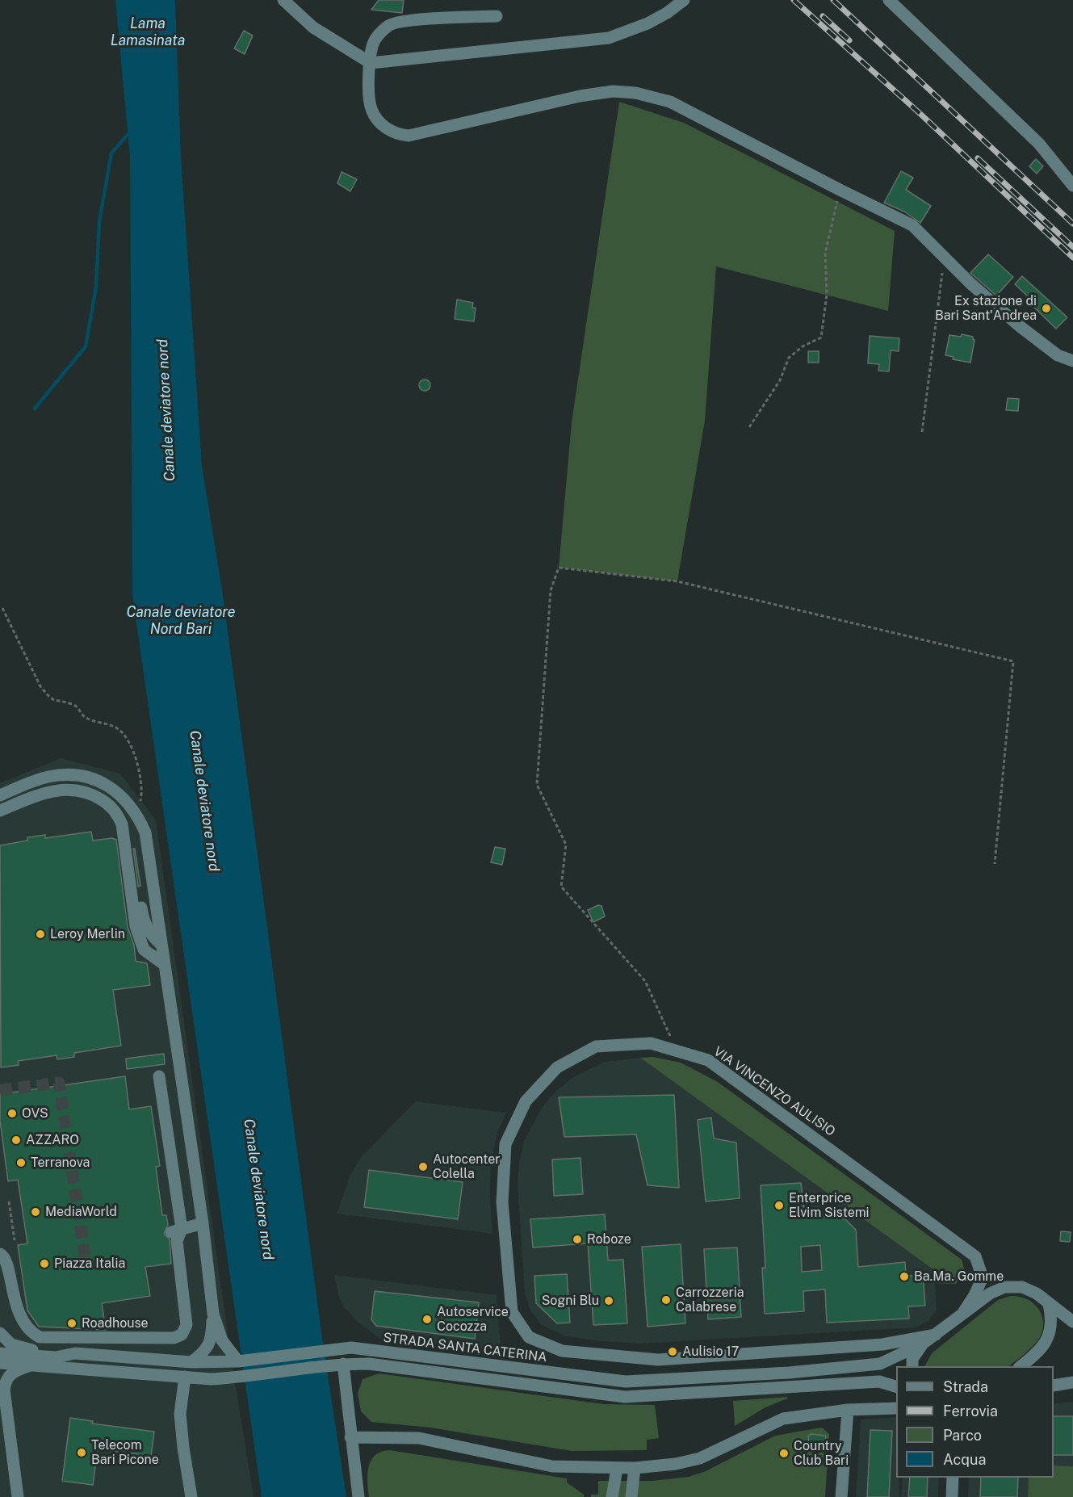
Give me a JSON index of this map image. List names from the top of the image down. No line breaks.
{"streets":{"street":["VIA VINCENZO AULISIO","STRADA SANTA CATERINA"]},"crossings":[["VIA VINCENZO AULISIO","STRADA SANTA CATERINA"]],"water":["Lama Lamasinata","Canale deviatore nord","Canale deviatore Nord Bari"],"places":["Ex stazione di Bari Sant'Andrea","Leroy Merlin","OVS","AZZARO","Terranova","Autocenter Colella","Enterprice Elvim Sistemi","MediaWorld","Roboze","Piazza Italia","Ba.Ma. Gomme","Carrozzeria Calabrese","Sogni Blu","Autoservice Cocozza","Roadhouse","Aulisio 17","Telecom Bari Picone","Country Club Bari"],"legend":["Strada","Ferrovia","Parco","Acqua"]}
